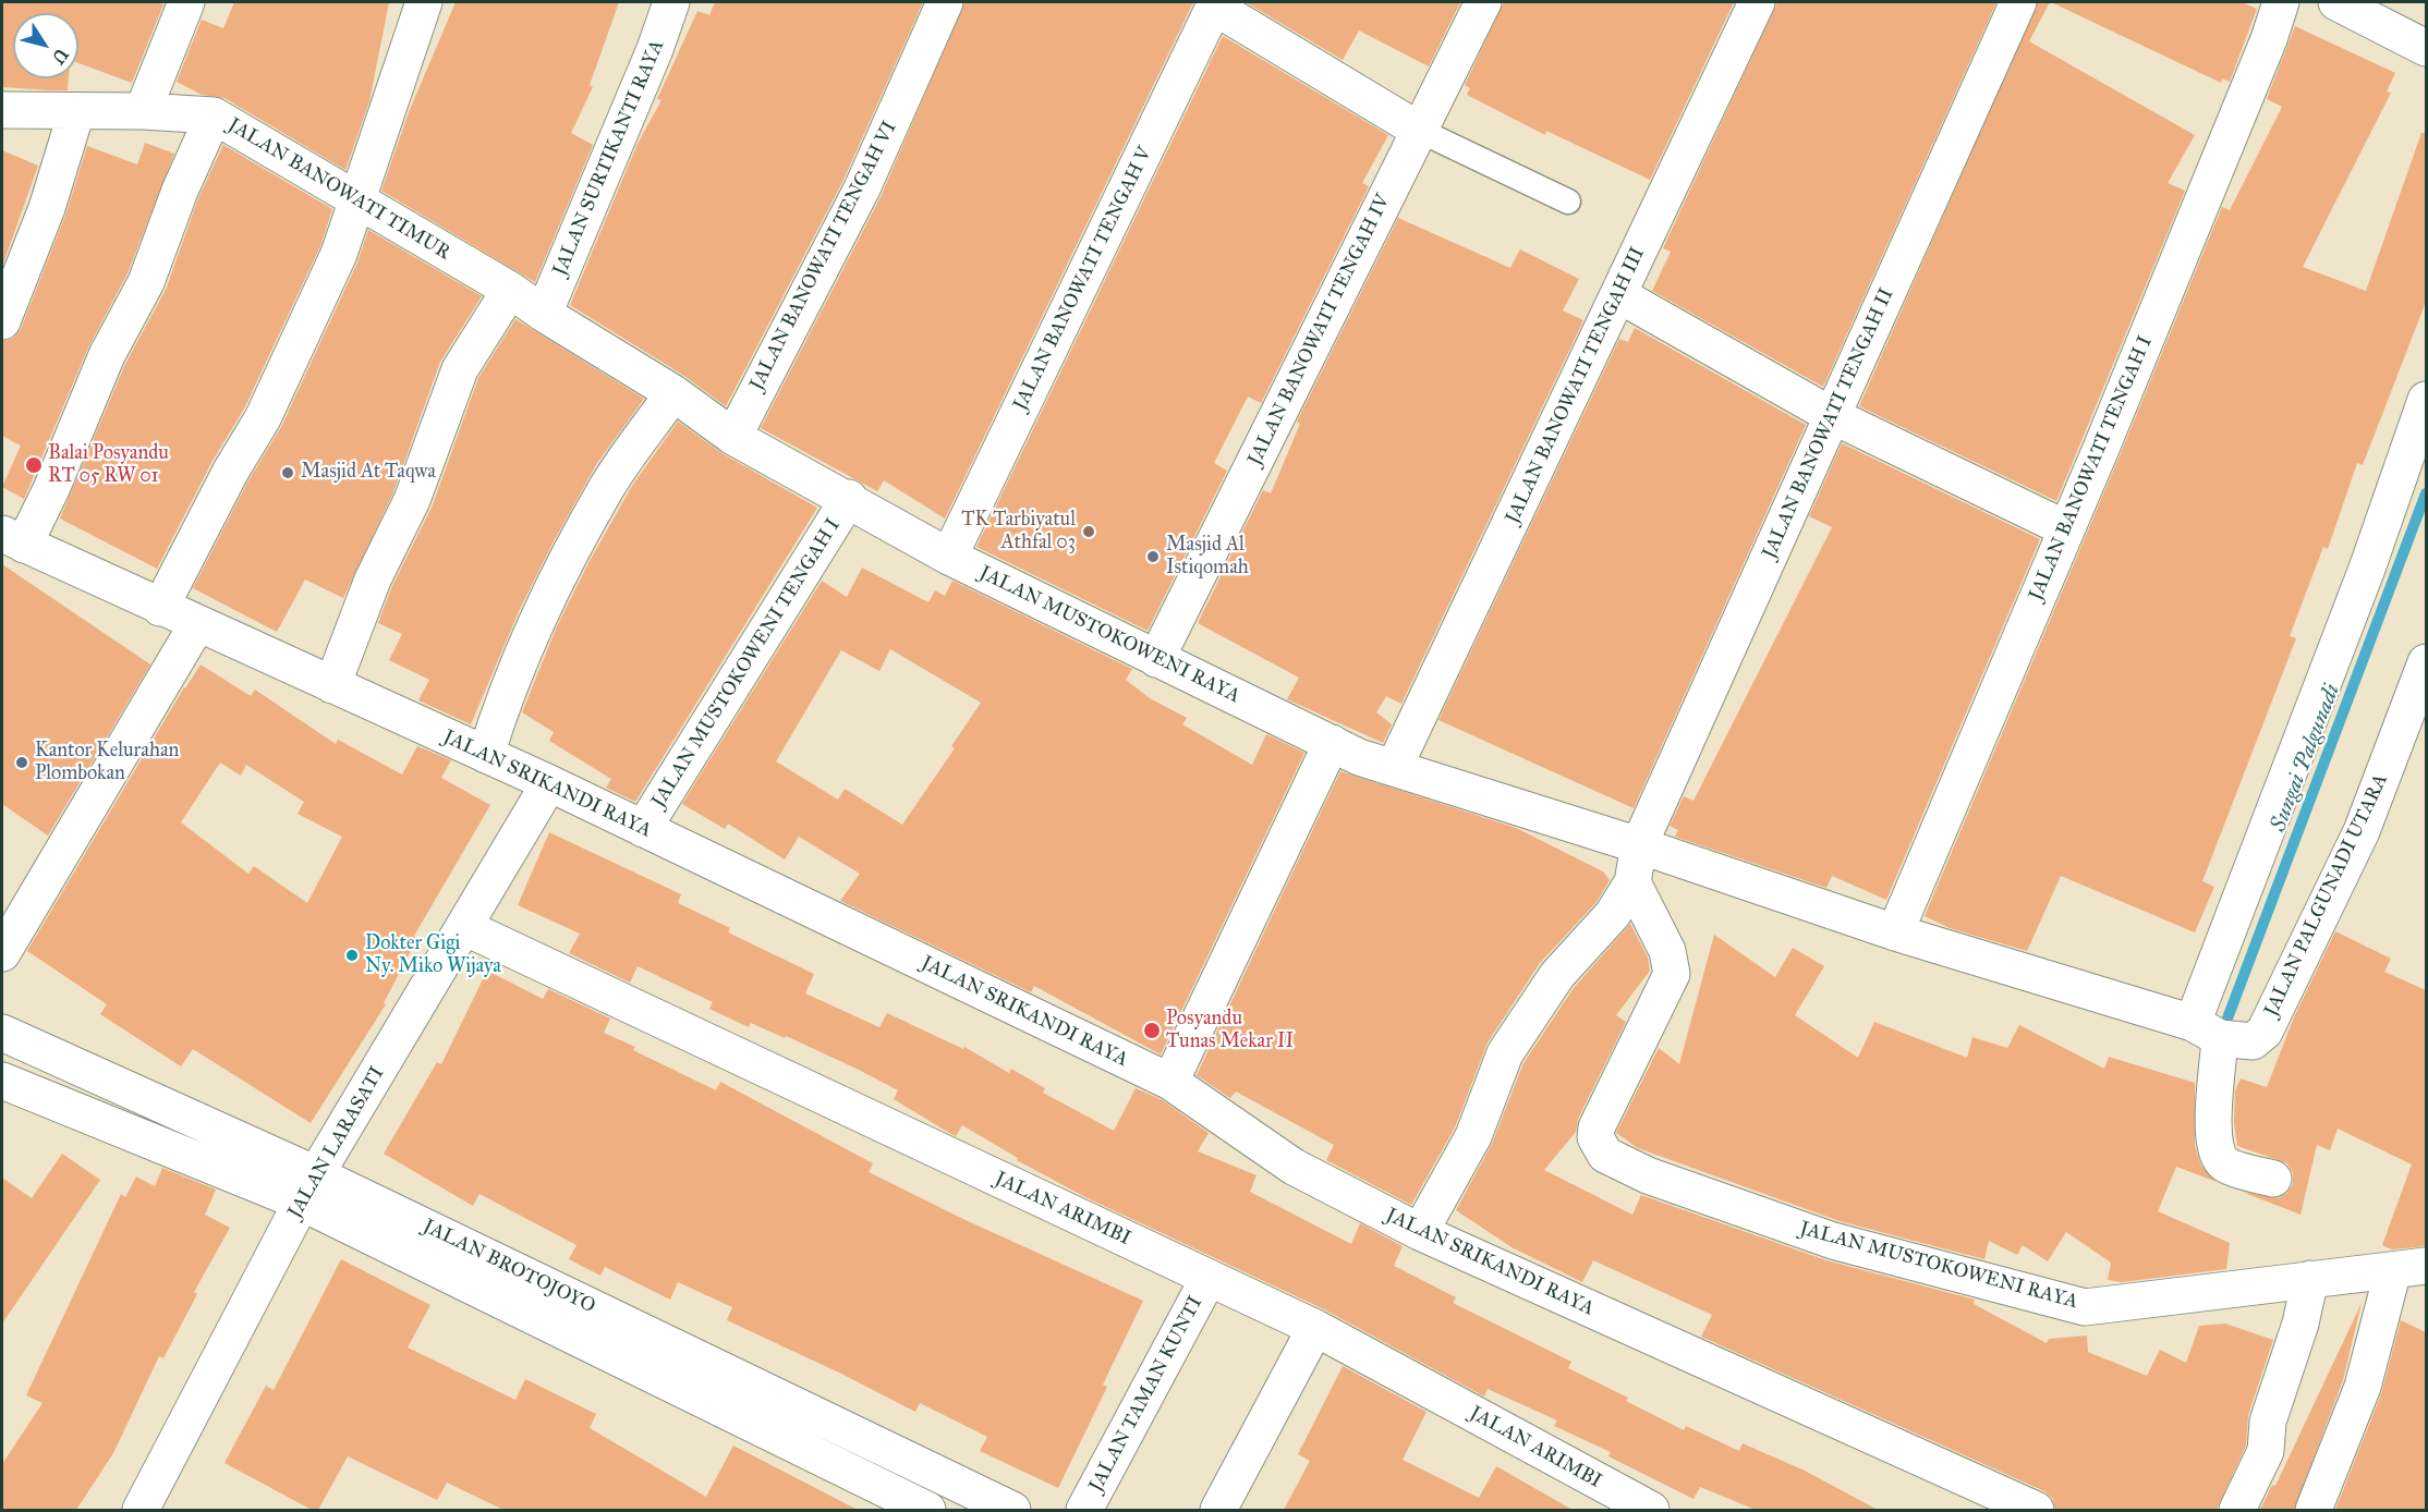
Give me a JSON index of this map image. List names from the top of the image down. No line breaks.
{"streets":{"street":["JALAN SURTIKANTI RAYA","JALAN BANOWATI TIMUR","JALAN BANOWATI TENGAH VI","JALAN BANOWATI TENGAH V","JALAN BANOWATI TENGAH IV","JALAN BANOWATI TENGAH III","JALAN BANOWATI TENGAH II","JALAN BANOWATI TENGAH I","JALAN MUSTOKOWENI RAYA","JALAN MUSTOKOWENI TENGAH I","JALAN SRIKANDI RAYA","JALAN PALGUNADI UTARA","JALAN LARASATI","JALAN ARIMBI","JALAN BROTOJOYO","JALAN TAMAN KUNTI"]},"crossings":[["JALAN SURTIKANTI RAYA","JALAN BANOWATI TIMUR"],["JALAN SURTIKANTI RAYA","JALAN MUSTOKOWENI RAYA"],["JALAN BANOWATI TIMUR","JALAN MUSTOKOWENI RAYA"],["JALAN BANOWATI TENGAH VI","JALAN MUSTOKOWENI RAYA"],["JALAN BANOWATI TENGAH V","JALAN MUSTOKOWENI RAYA"],["JALAN BANOWATI TENGAH IV","JALAN MUSTOKOWENI RAYA"],["JALAN BANOWATI TENGAH III","JALAN MUSTOKOWENI RAYA"],["JALAN BANOWATI TENGAH II","JALAN MUSTOKOWENI RAYA"],["JALAN BANOWATI TENGAH I","JALAN MUSTOKOWENI RAYA"],["JALAN MUSTOKOWENI RAYA","JALAN MUSTOKOWENI TENGAH I"],["JALAN MUSTOKOWENI RAYA","JALAN PALGUNADI UTARA"],["JALAN MUSTOKOWENI TENGAH I","JALAN SRIKANDI RAYA"],["JALAN SRIKANDI RAYA","JALAN LARASATI"],["JALAN LARASATI","JALAN ARIMBI"],["JALAN LARASATI","JALAN BROTOJOYO"],["JALAN ARIMBI","JALAN TAMAN KUNTI"]],"water":["Sungai Palgunadi"],"places":["Balai Posyandu RT 05 RW 01","Masjid At Taqwa","TK Tarbiyatul Athfal 03","Masjid Al Istiqomah","Kantor Kelurahan Plombokan","Dokter Gigi Ny. Miko Wijaya","Posyandu Tunas Mekar II"],"north":"bottom right"}
